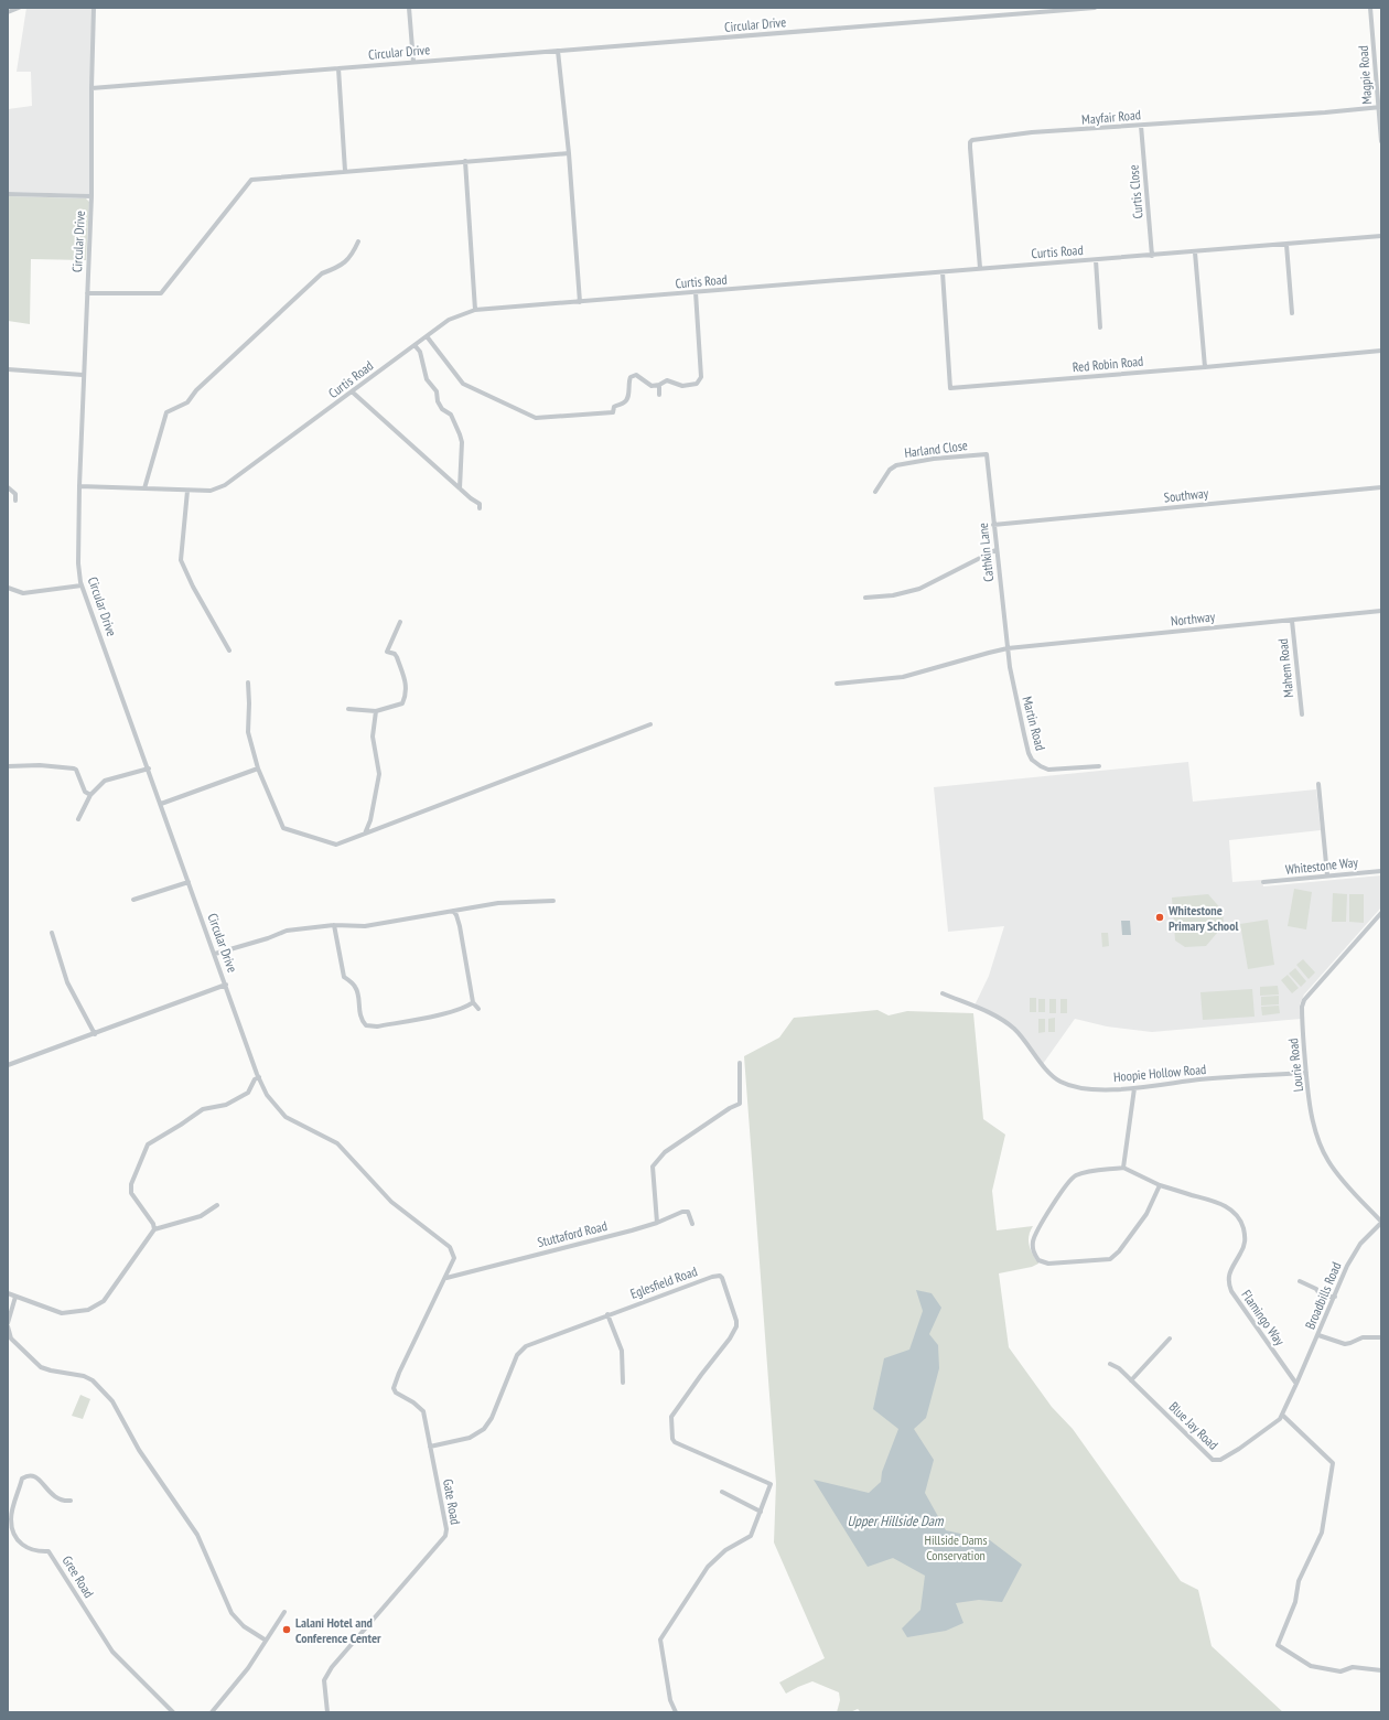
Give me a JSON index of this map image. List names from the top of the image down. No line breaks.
{"streets":{"street":["Circular Drive","Magpie Road","Mayfair Road","Curtis Close","Curtis Road","Red Robin Road","Harland Close","Southway","Cathkin Lane","Northway","Mahem Road","Martin Road","Whitestone Way","Lourie Road","Hoopie Hollow Road","Stuttaford Road","Eglesfield Road","Broadbills Road","Flamingo Way","Blue Jay Road","Gate Road","Gree Road"]},"crossings":[["Circular Drive","Curtis Road"],["Circular Drive","Stuttaford Road"],["Circular Drive","Gate Road"],["Magpie Road","Mayfair Road"],["Mayfair Road","Curtis Close"],["Mayfair Road","Curtis Road"],["Curtis Close","Curtis Road"],["Curtis Road","Red Robin Road"],["Harland Close","Cathkin Lane"],["Southway","Cathkin Lane"],["Cathkin Lane","Northway"],["Cathkin Lane","Martin Road"],["Northway","Mahem Road"],["Northway","Martin Road"],["Lourie Road","Hoopie Hollow Road"],["Lourie Road","Broadbills Road"],["Stuttaford Road","Gate Road"],["Eglesfield Road","Gate Road"],["Broadbills Road","Flamingo Way"],["Broadbills Road","Blue Jay Road"],["Flamingo Way","Blue Jay Road"]],"water":["Upper Hillside Dam"],"parks":["Hillside Dams Conservation"],"places":["Whitestone Primary School","Lalani Hotel and Conference Center"]}
